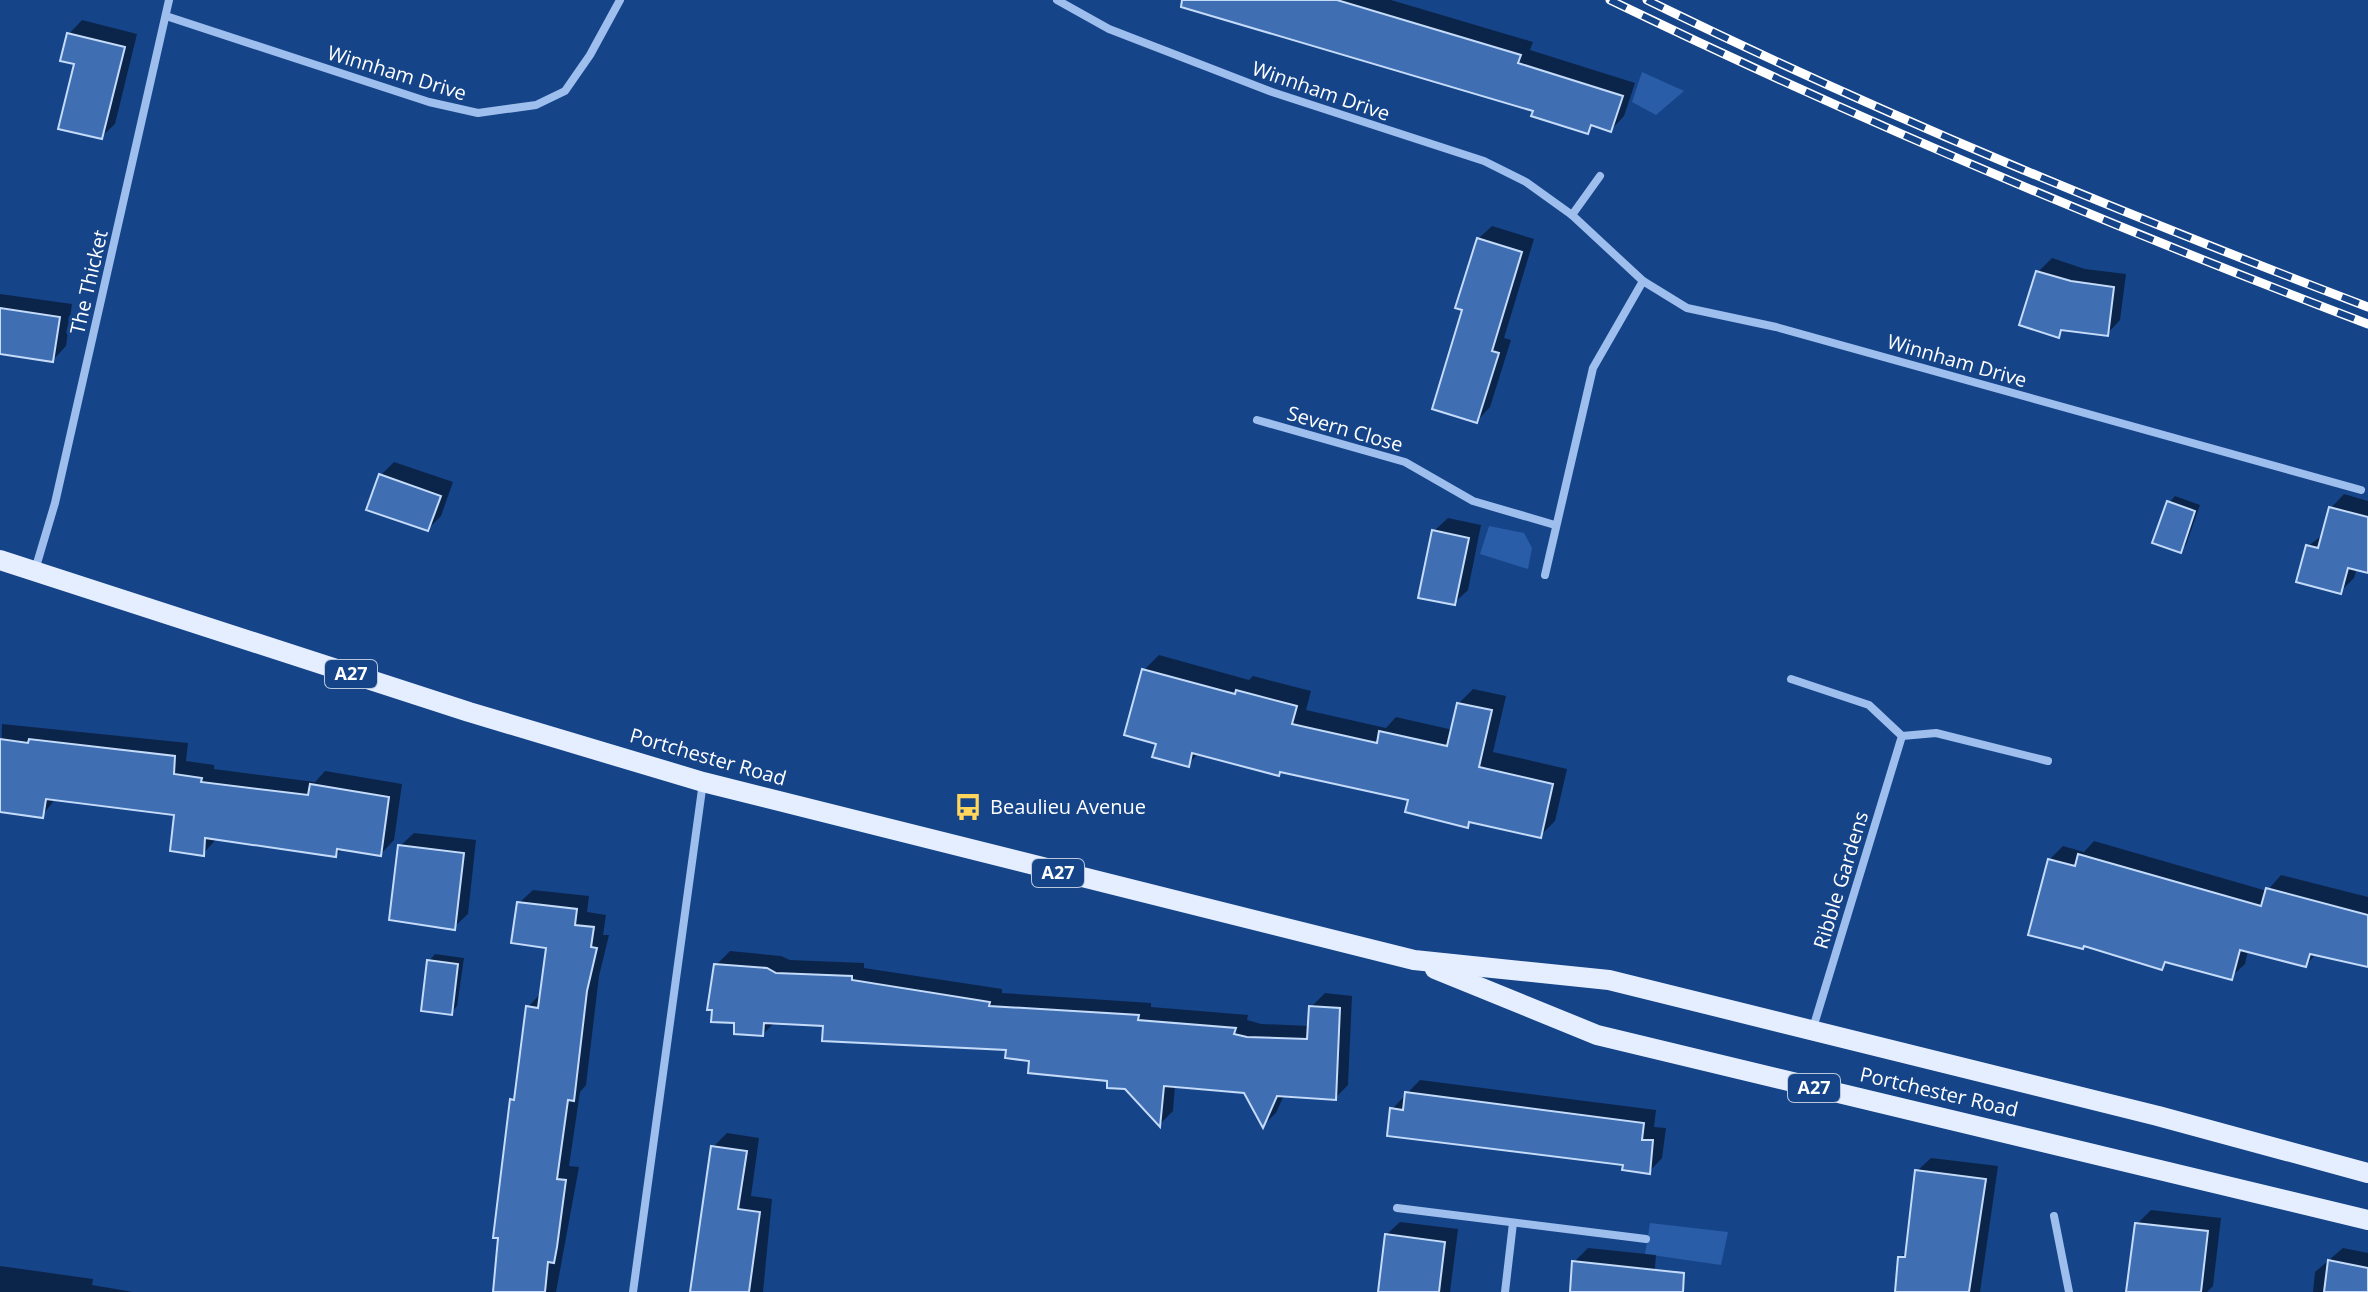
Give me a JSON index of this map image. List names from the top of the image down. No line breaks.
{"streets":{"main road":["A27","Portchester Road"],"street":["Winnham Drive","The Thicket","Severn Close","Ribble Gardens"]},"crossings":[["Winnham Drive","The Thicket"],["The Thicket","Portchester Road"],["Portchester Road","Ribble Gardens"]],"places":{"bus stop":["Beaulieu Avenue"]}}
